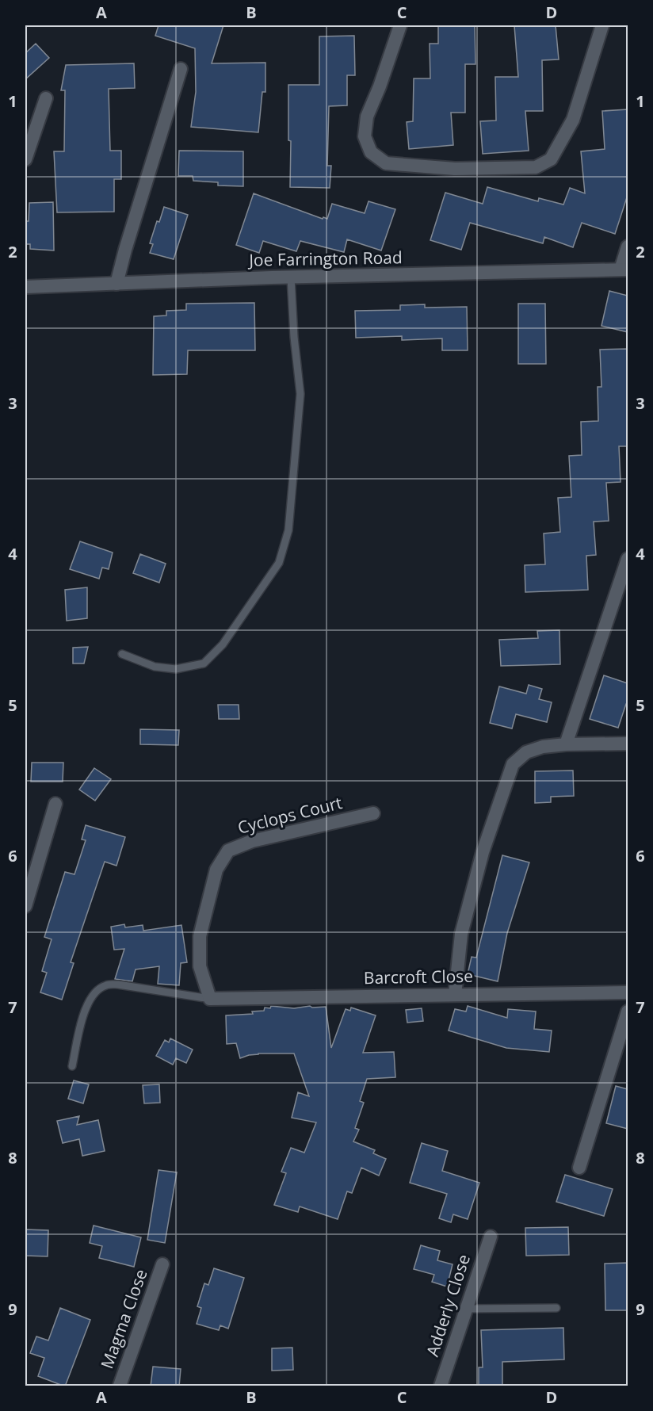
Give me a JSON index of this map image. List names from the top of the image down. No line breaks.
{"streets":{"street":["Joe Farrington Road","Cyclops Court","Barcroft Close","Adderly Close","Magma Close"]},"crossings":[["Cyclops Court","Barcroft Close"]],"grid":{"columns":["A","B","C","D"],"rows":["1","2","3","4","5","6","7","8","9"]}}
